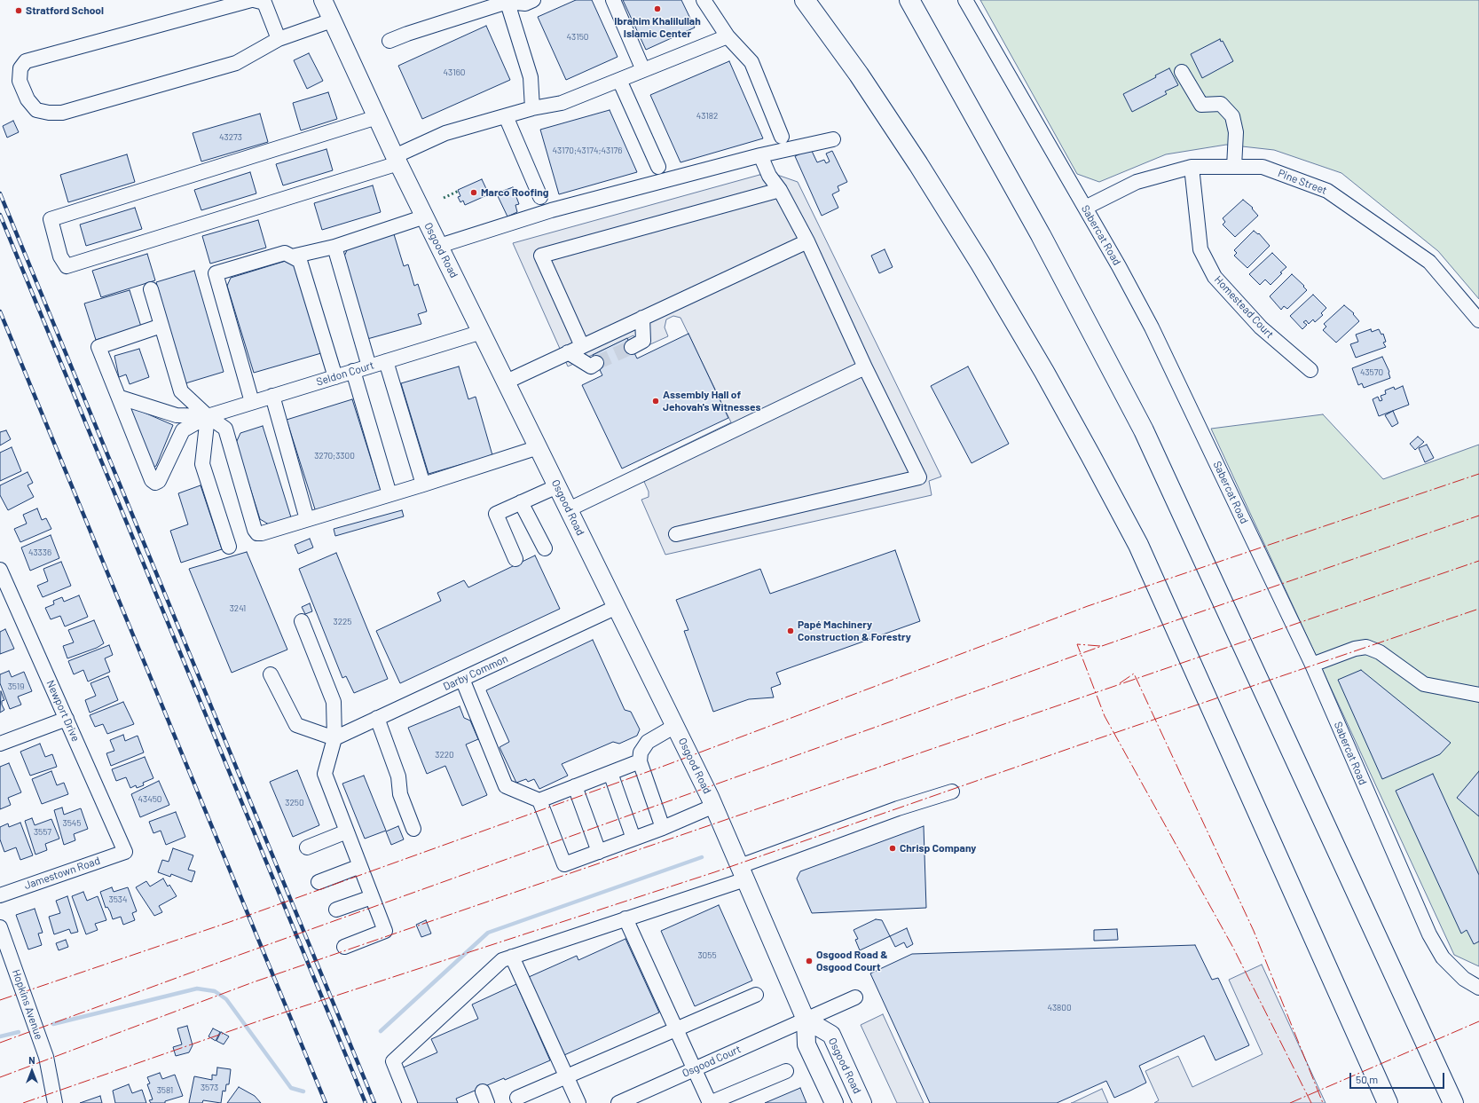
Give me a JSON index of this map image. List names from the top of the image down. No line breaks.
{"streets":{"main road":["Osgood Road"],"street":["Pine Street","Sabercat Road","Homestead Court","Seldon Court","Darby Common","Newport Drive","Jamestown Road","Hopkins Avenue","Osgood Court"]},"crossings":[["Pine Street","Sabercat Road"],["Pine Street","Homestead Court"],["Osgood Road","Seldon Court"],["Osgood Road","Darby Common"],["Osgood Road","Osgood Court"],["Newport Drive","Jamestown Road"]],"places":["Ibrahim Khalilullah Islamic Center","Stratford School","Marco Roofing","Assembly Hall of Jehovah's Witnesses","Papé Machinery Construction & Forestry","Chrisp Company","Osgood Road & Osgood Court"],"house_numbers":["43150","43160","43182","43273","43170;43174;43176","43570","3270;3300","43336","3241","3225","3519","3220","43450","3250","3545","3557","3534","3055","43800","3573","3581"],"scale_bar":"50 m","north":"top"}
